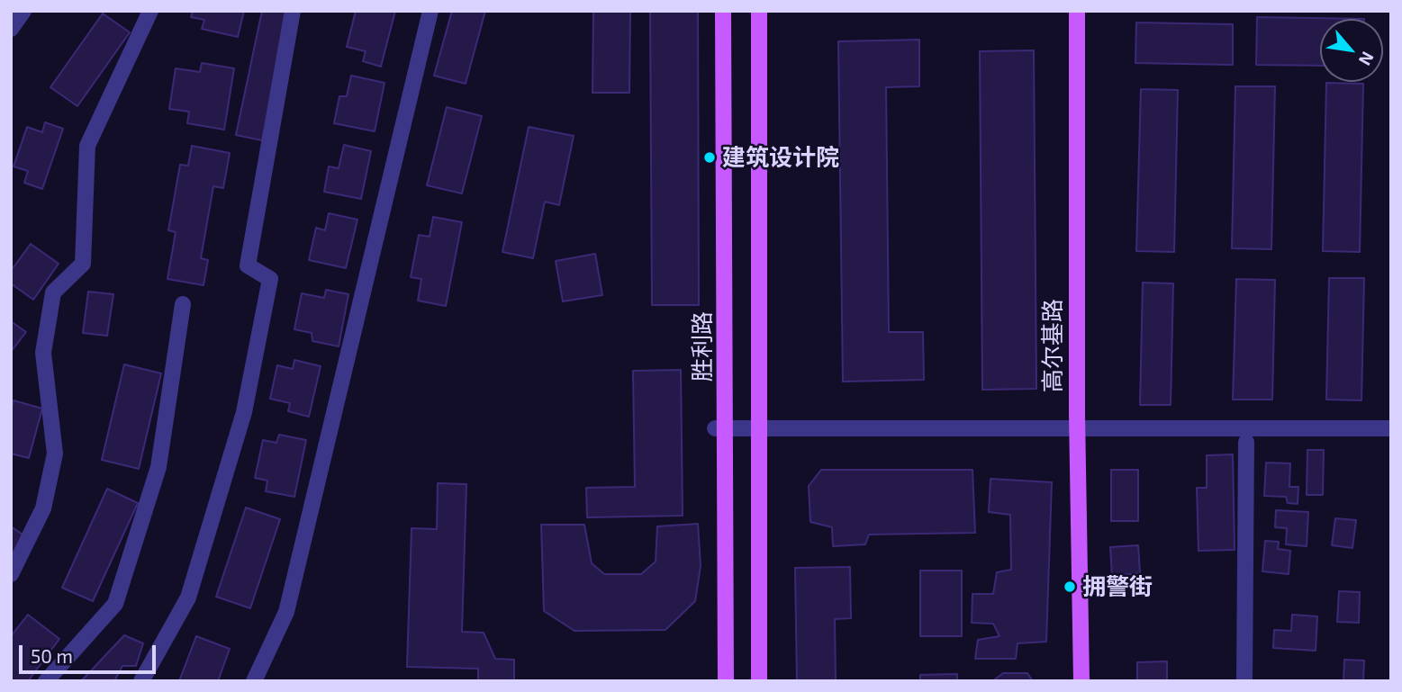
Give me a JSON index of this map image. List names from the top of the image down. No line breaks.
{"streets":{"main road":["高尔基路","胜利路"]},"places":["建筑设计院","拥警街"],"scale_bar":"50 m","north":"bottom right"}
